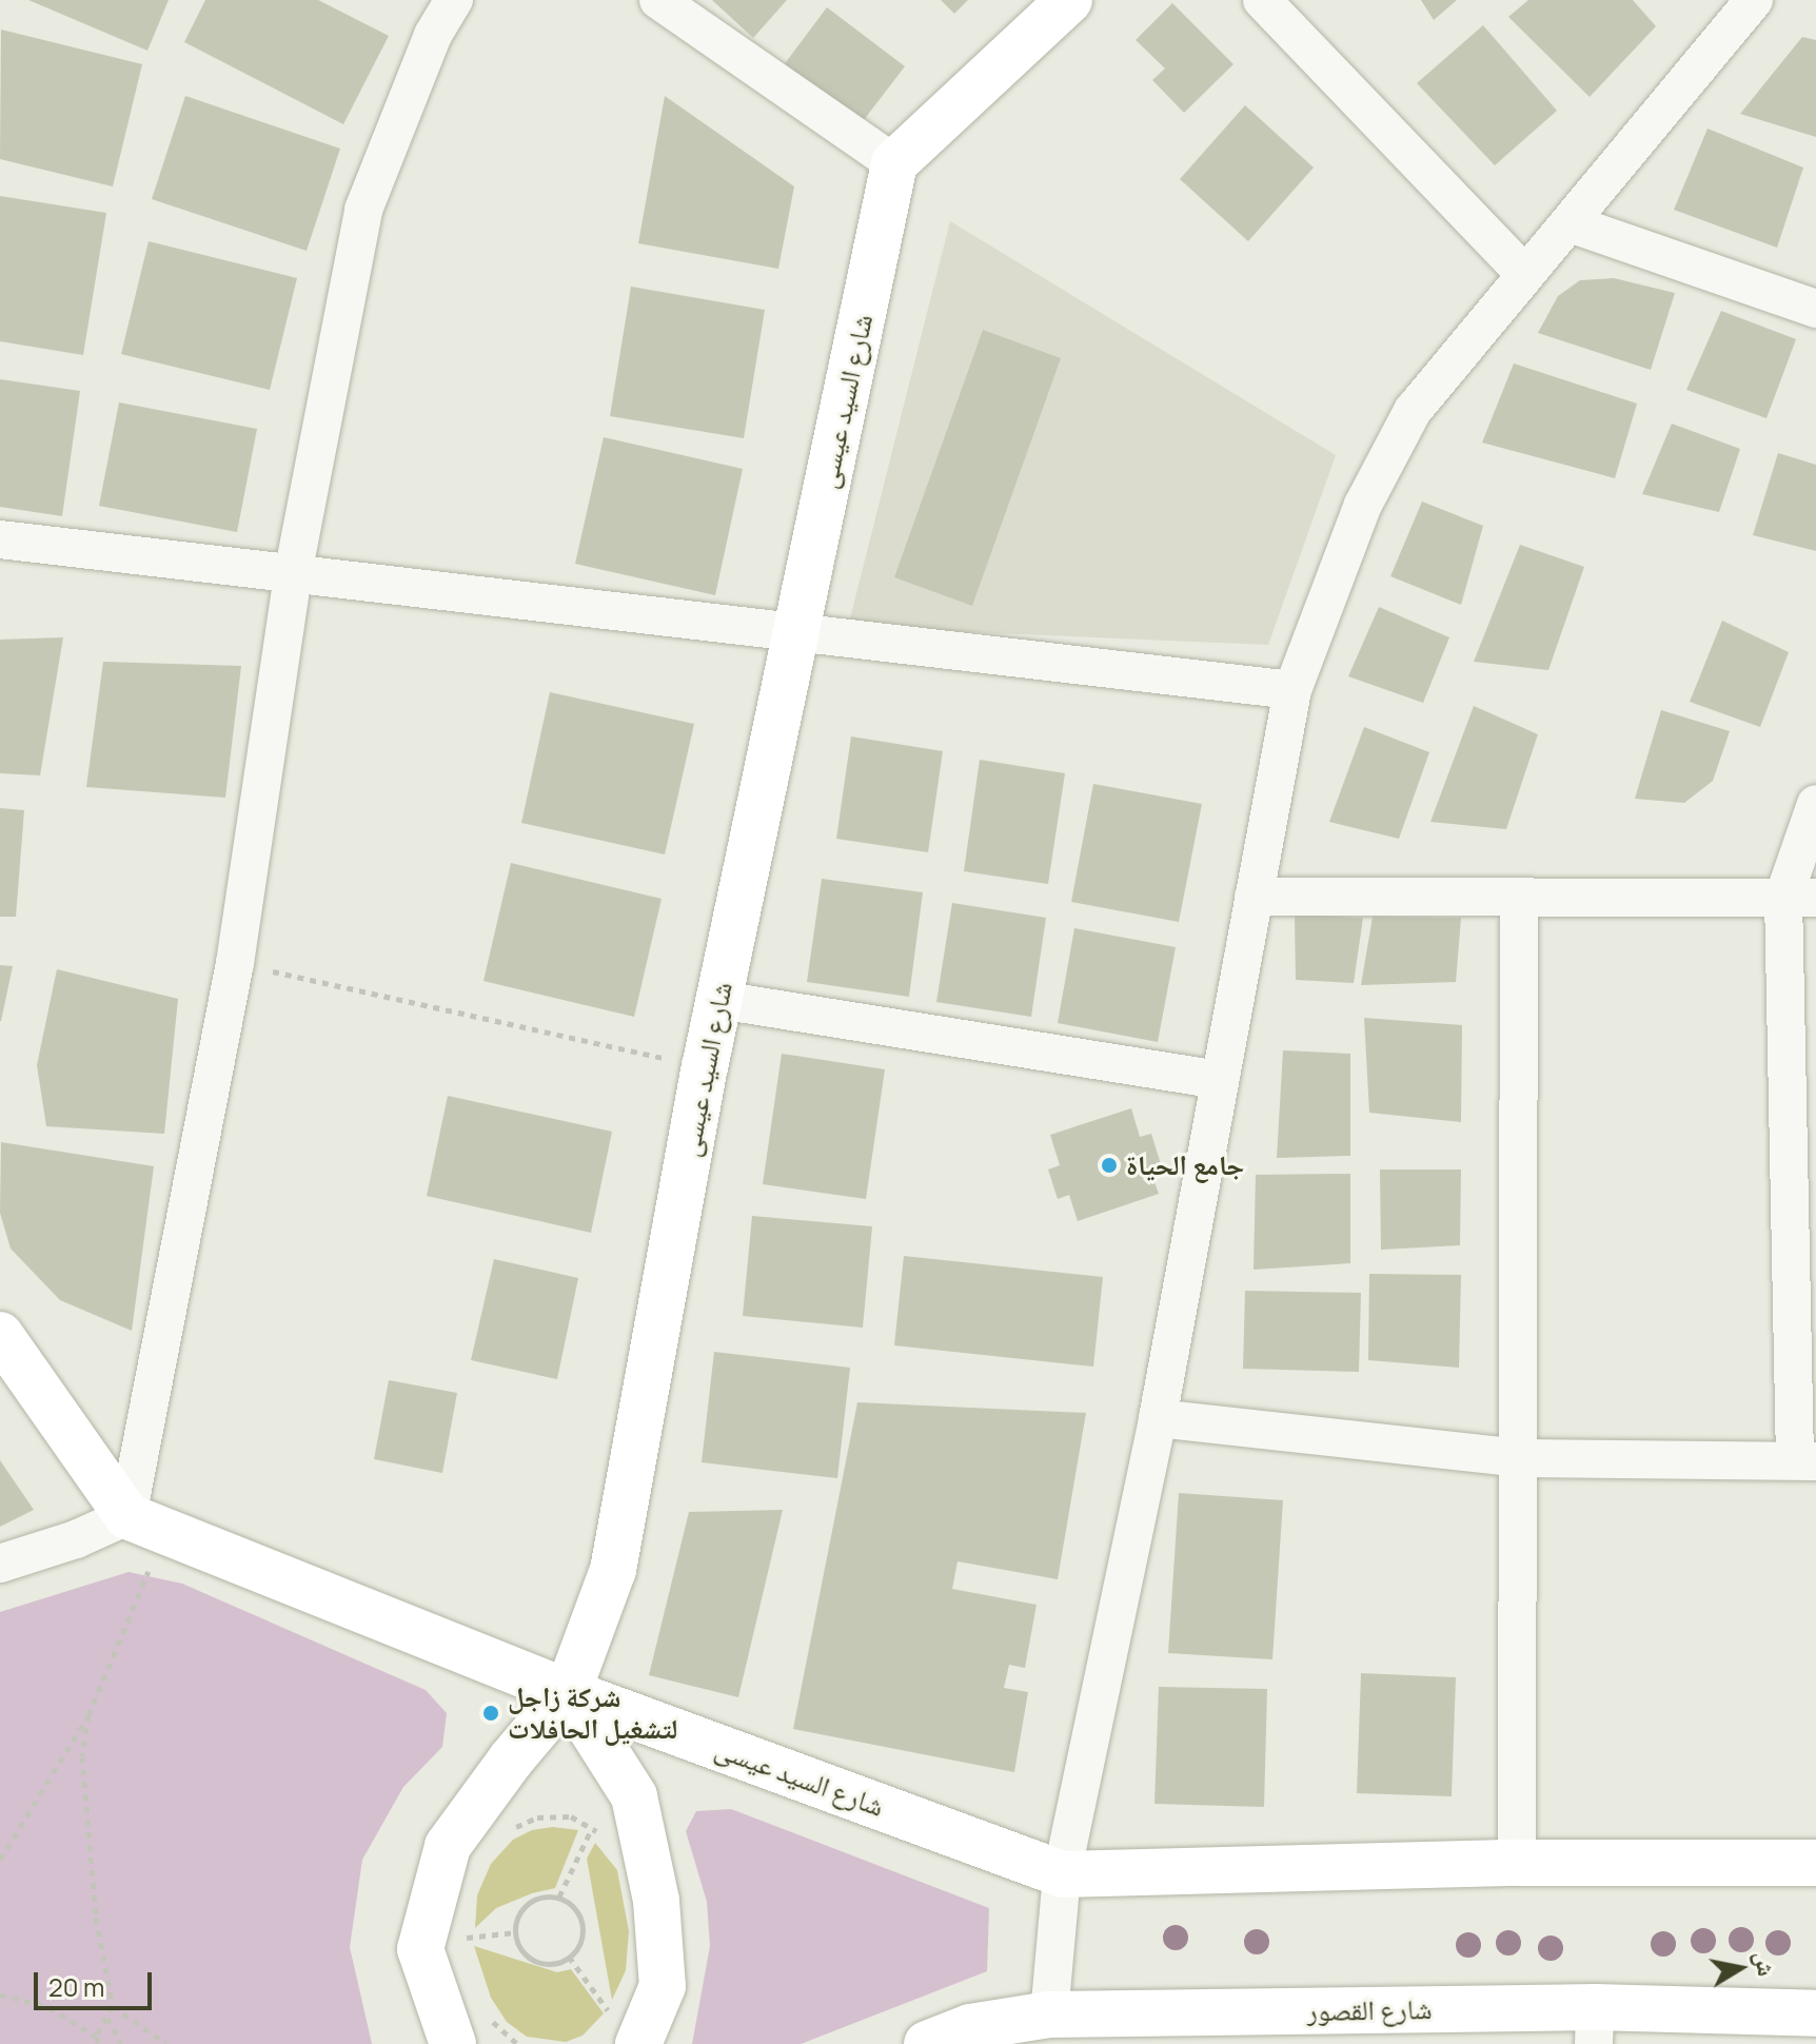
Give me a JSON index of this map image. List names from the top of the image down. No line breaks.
{"streets":{"street":["شارع السيد عيسى","شارع القصور"]},"places":["جامع الحياة","شركة زاجل لتشغيل الحافلات"],"scale_bar":"20 m","north":"right"}
